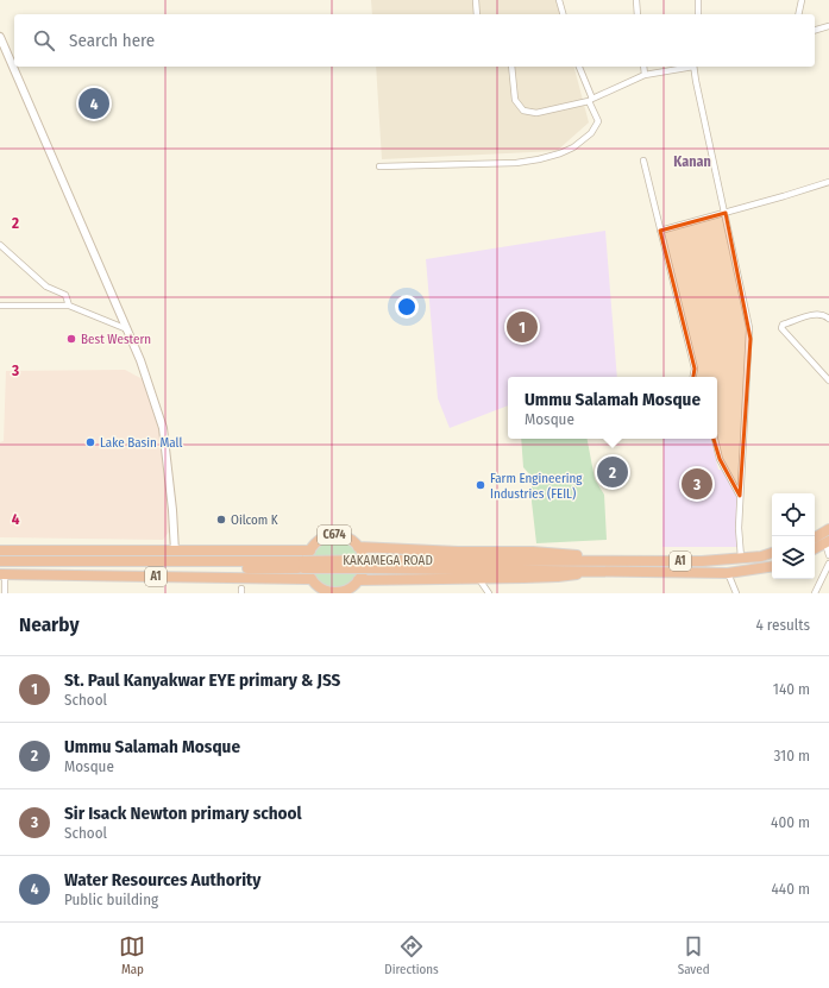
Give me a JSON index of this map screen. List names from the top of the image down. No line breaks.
{"streets":{"highway":["C674","KAKAMEGA ROAD","A1"]},"crossings":[["C674","A1"],["KAKAMEGA ROAD","A1"]],"districts":["Kanan"],"places":["Best Western","Lake Basin Mall","Farm Engineering Industries (FEIL)","Oilcom K"],"page":{"search":"Search here","pins":["4","1","2","3"],"popup":["Ummu Salamah Mosque","Mosque"],"heading":["Nearby","4 results"],"list":[{"mark":"1","name":"St. Paul Kanyakwar EYE primary & JSS","note":"School","value":"140 m"},{"mark":"2","name":"Ummu Salamah Mosque","note":"Mosque","value":"310 m"},{"mark":"3","name":"Sir Isack Newton primary school","note":"School","value":"400 m"},{"mark":"4","name":"Water Resources Authority","note":"Public building","value":"440 m"}],"nav":["Map","Directions","Saved"]},"grid":{"rows":["2","3","4"]}}
